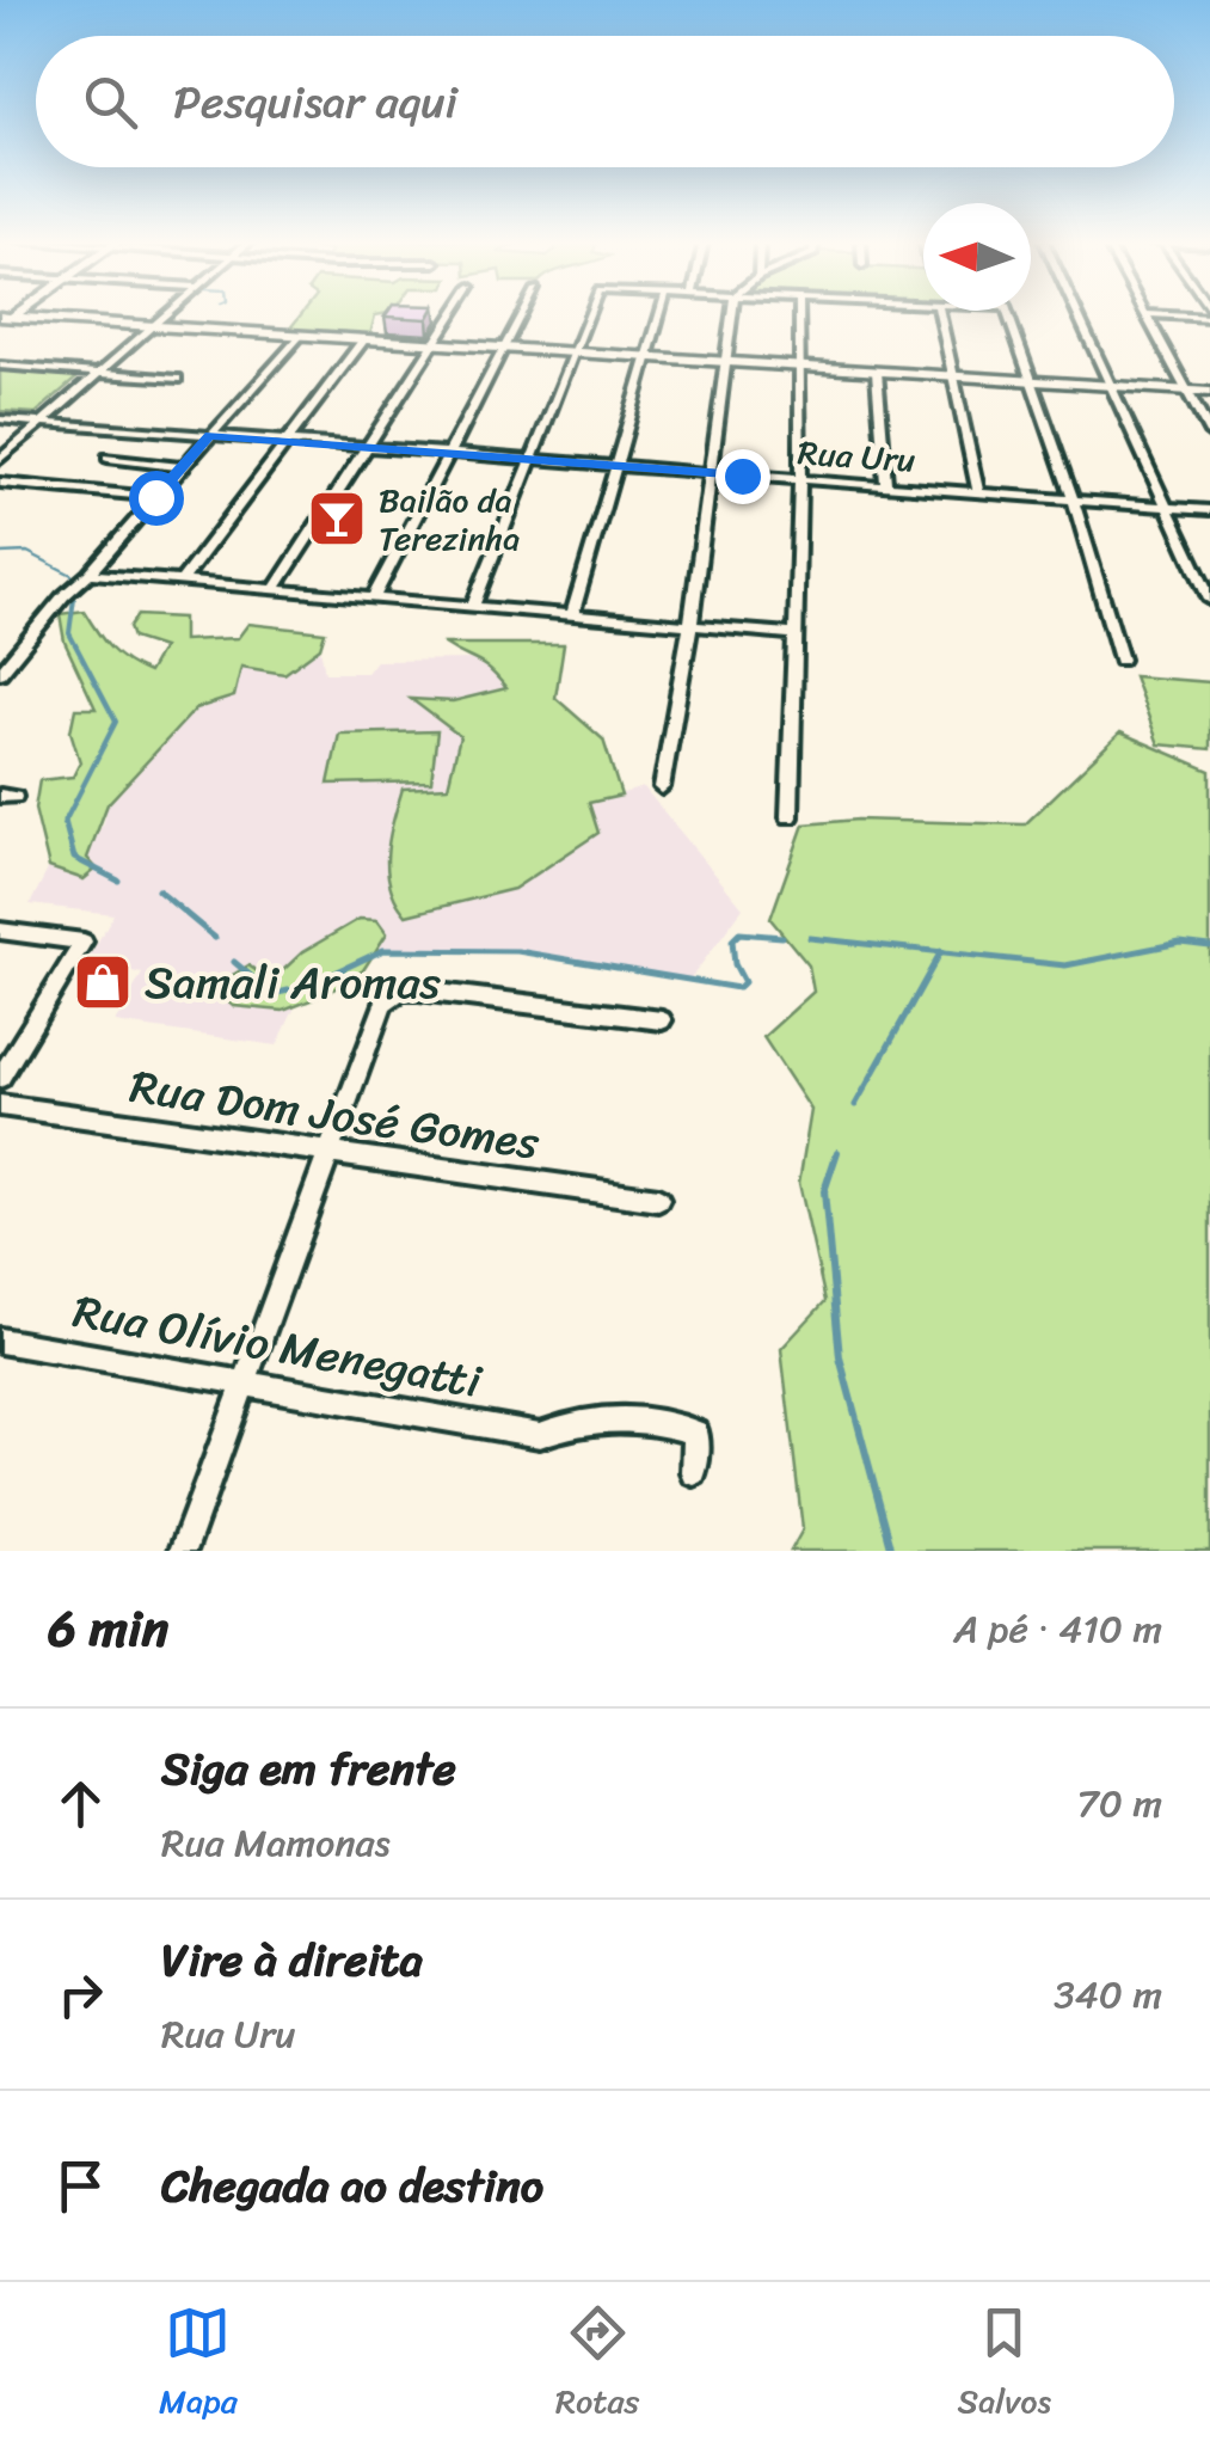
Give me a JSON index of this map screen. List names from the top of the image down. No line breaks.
{"streets":{"street":["Rua Uru","Rua Dom José Gomes","Rua Olívio Menegatti"]},"places":{"bar":["Bailão da Terezinha"],"shop":["Samali Aromas"]},"north":"left","page":{"search":"Pesquisar aqui","heading":["6 min","A pé · 410 m"],"list":[["Siga em frente","Rua Mamonas","70 m"],["Vire à direita","Rua Uru","340 m"],"Chegada ao destino"],"nav":["Mapa","Rotas","Salvos"]}}
